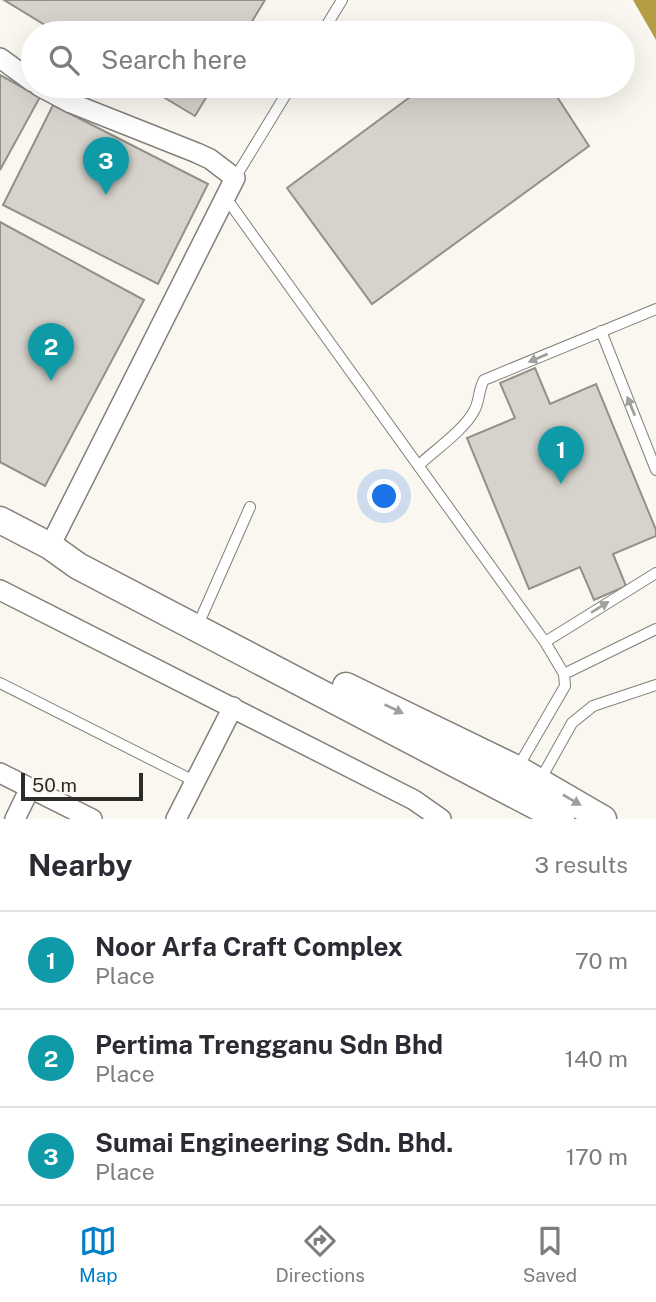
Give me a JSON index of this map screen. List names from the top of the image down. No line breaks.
{"scale_bar":"50 m","page":{"search":"Search here","pins":["3","2","1"],"scale":"50 m","heading":["Nearby","3 results"],"list":[{"mark":"1","name":"Noor Arfa Craft Complex","note":"Place","value":"70 m"},{"mark":"2","name":"Pertima Trengganu Sdn Bhd","note":"Place","value":"140 m"},{"mark":"3","name":"Sumai Engineering Sdn. Bhd.","note":"Place","value":"170 m"}],"nav":["Map","Directions","Saved"]}}
